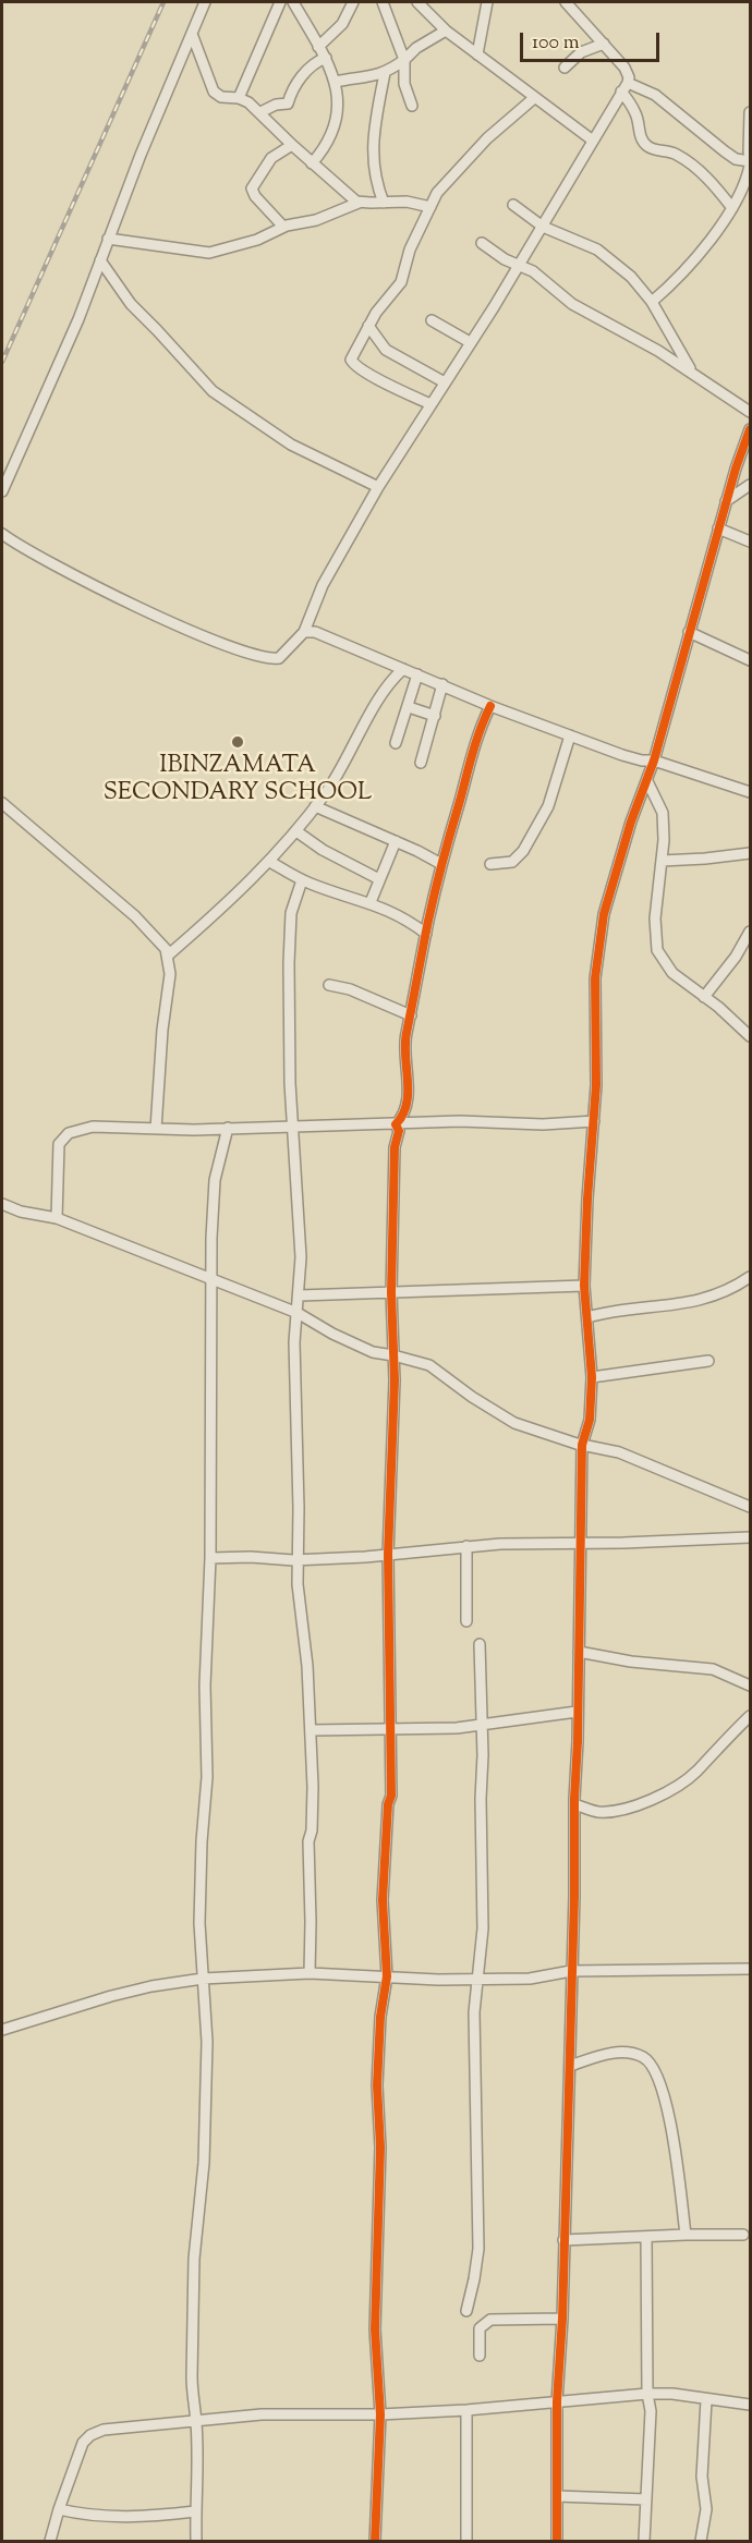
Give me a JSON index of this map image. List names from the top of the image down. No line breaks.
{"places":["IBINZAMATA SECONDARY SCHOOL"],"scale_bar":"100 m"}
